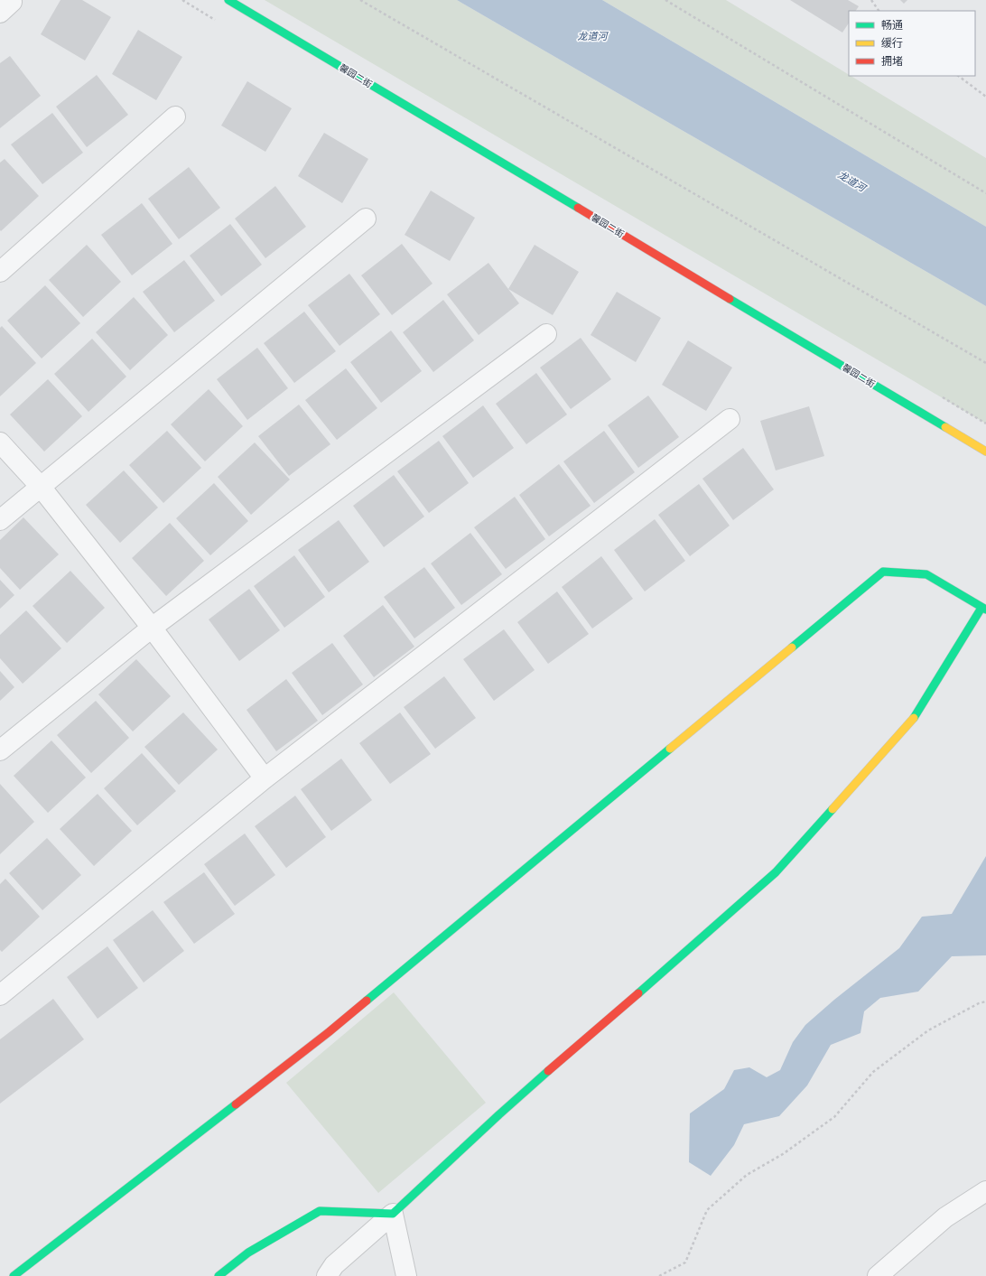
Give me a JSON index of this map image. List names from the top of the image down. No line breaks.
{"streets":{"street":["馨园二街"]},"water":["龙道河"],"legend":["畅通","缓行","拥堵"]}
